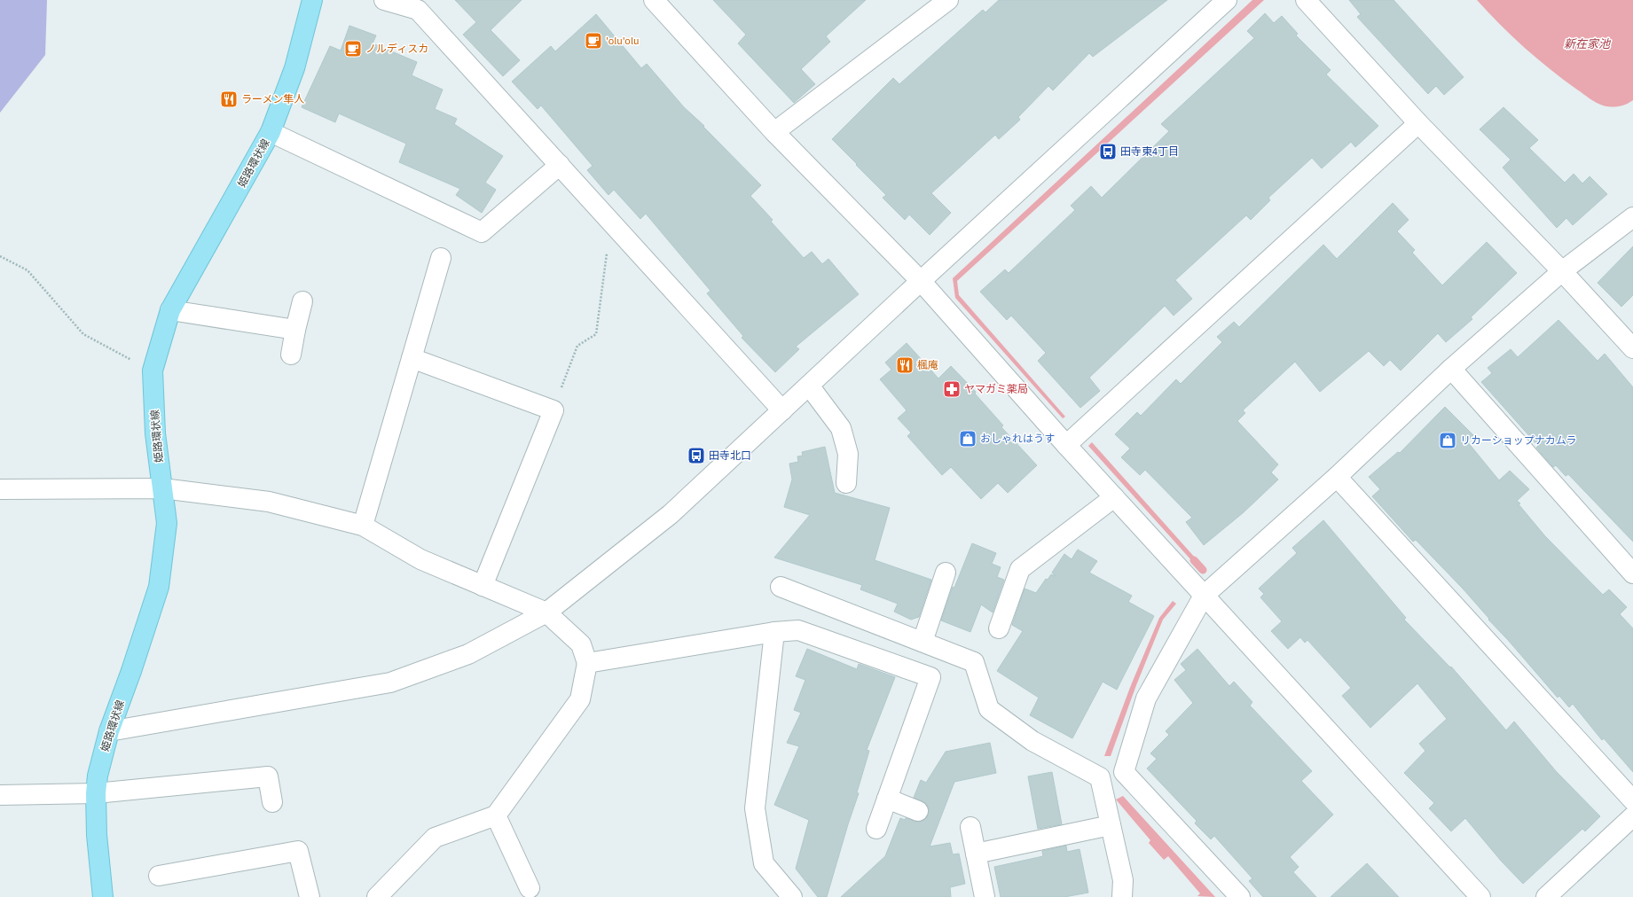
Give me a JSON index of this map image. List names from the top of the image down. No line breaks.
{"streets":{"main road":["姫路環状線"]},"water":["新在家池"],"places":{"cafe":["'olu'olu","ノルディスカ"],"restaurant":["ラーメン隼人","楓庵"],"bus stop":["田寺東4丁目","田寺北口"],"pharmacy":["ヤマガミ薬局"],"shop":["おしゃれはうす","リカーショップナカムラ"]}}
